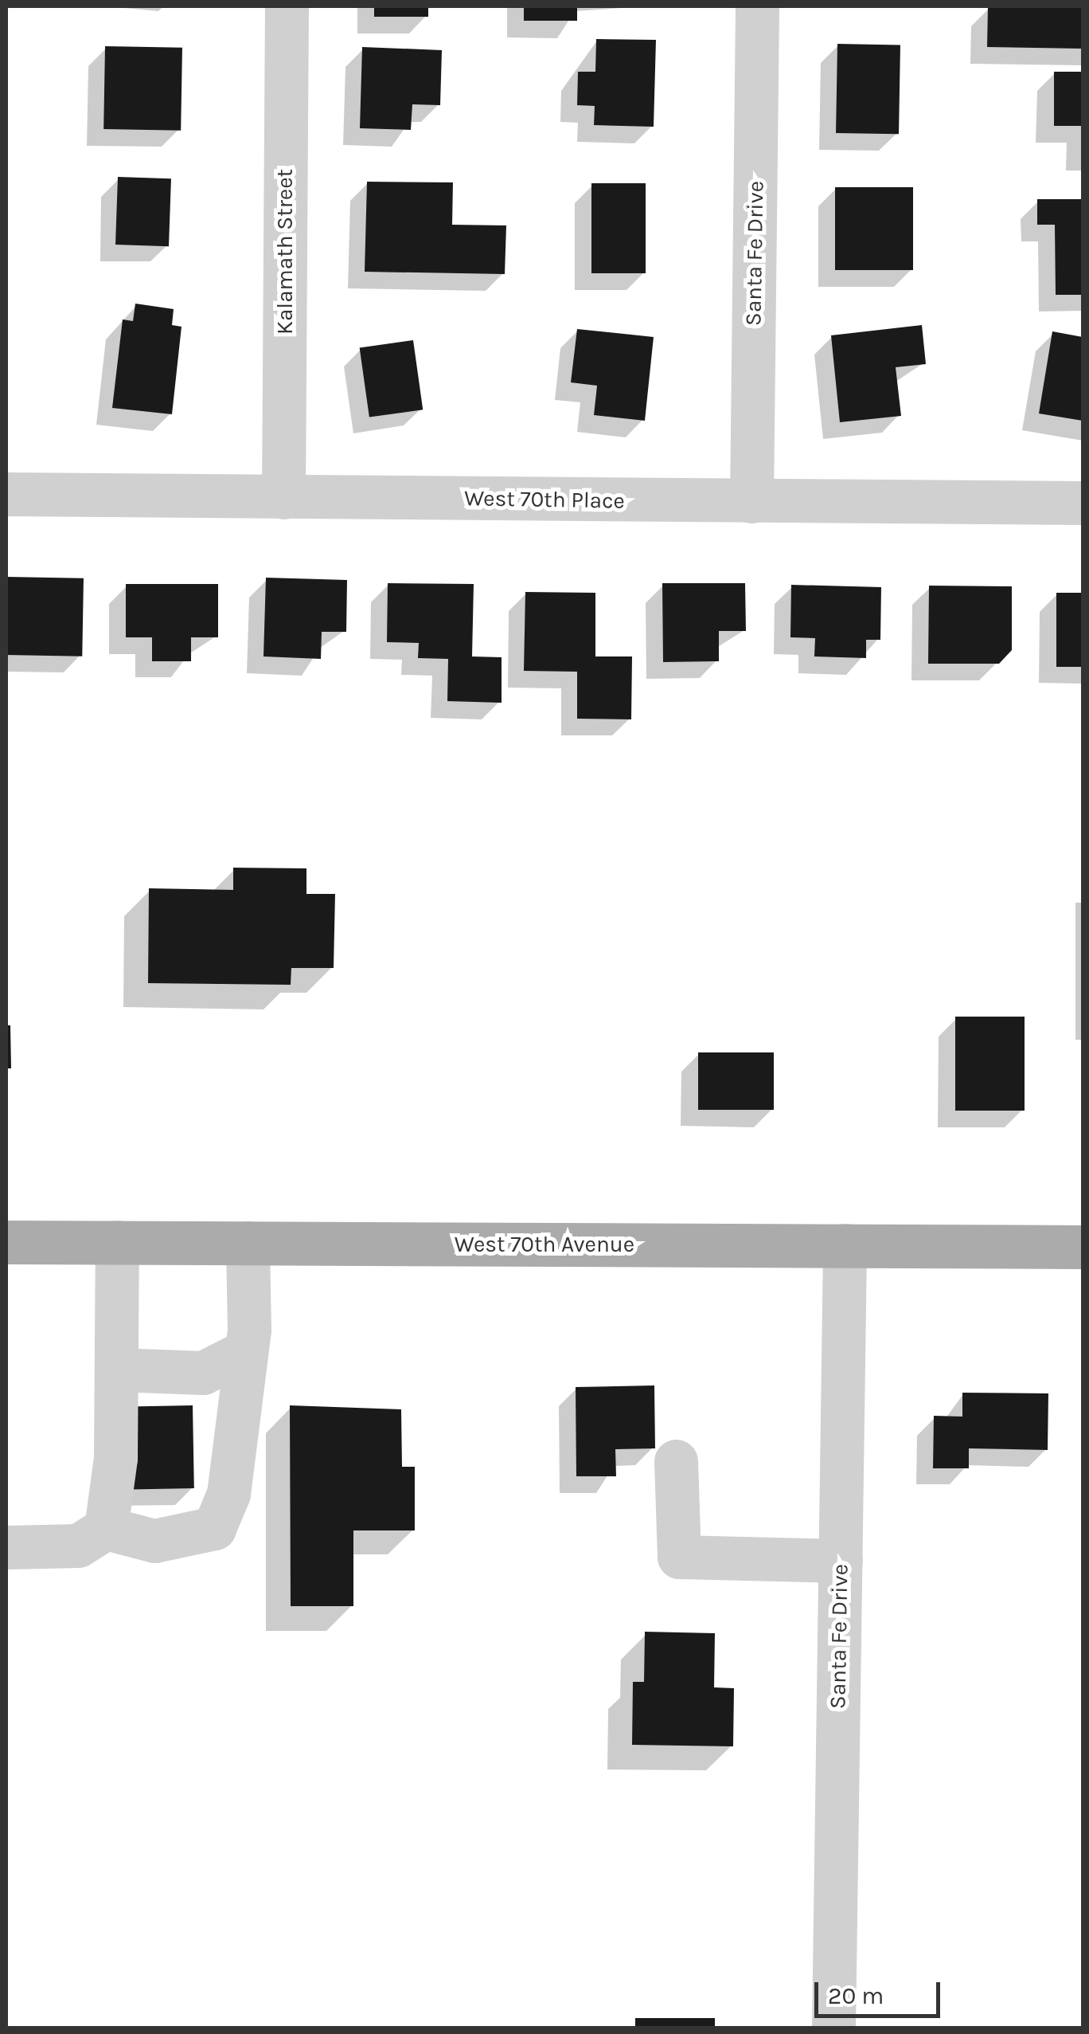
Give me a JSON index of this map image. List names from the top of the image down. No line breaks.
{"streets":{"main road":["West 70th Avenue"],"street":["Kalamath Street","Santa Fe Drive","West 70th Place"]},"crossings":[["Kalamath Street","West 70th Place"],["Santa Fe Drive","West 70th Place"],["Santa Fe Drive","West 70th Avenue"]],"scale_bar":"20 m"}
